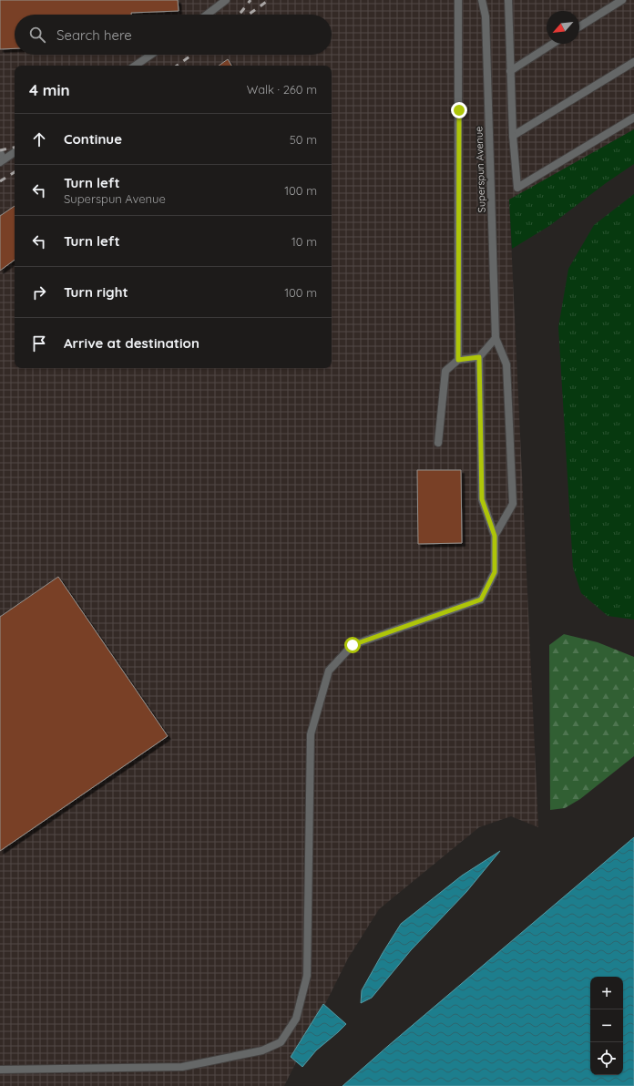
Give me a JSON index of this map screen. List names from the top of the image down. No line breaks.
{"streets":{"street":["Superspun Avenue"]},"north":"bottom left","page":{"search":"Search here","heading":["4 min","Walk · 260 m"],"list":[["Continue","50 m"],["Turn left","Superspun Avenue","100 m"],["Turn left","10 m"],["Turn right","100 m"],"Arrive at destination"],"map_buttons":["+","−"]}}
